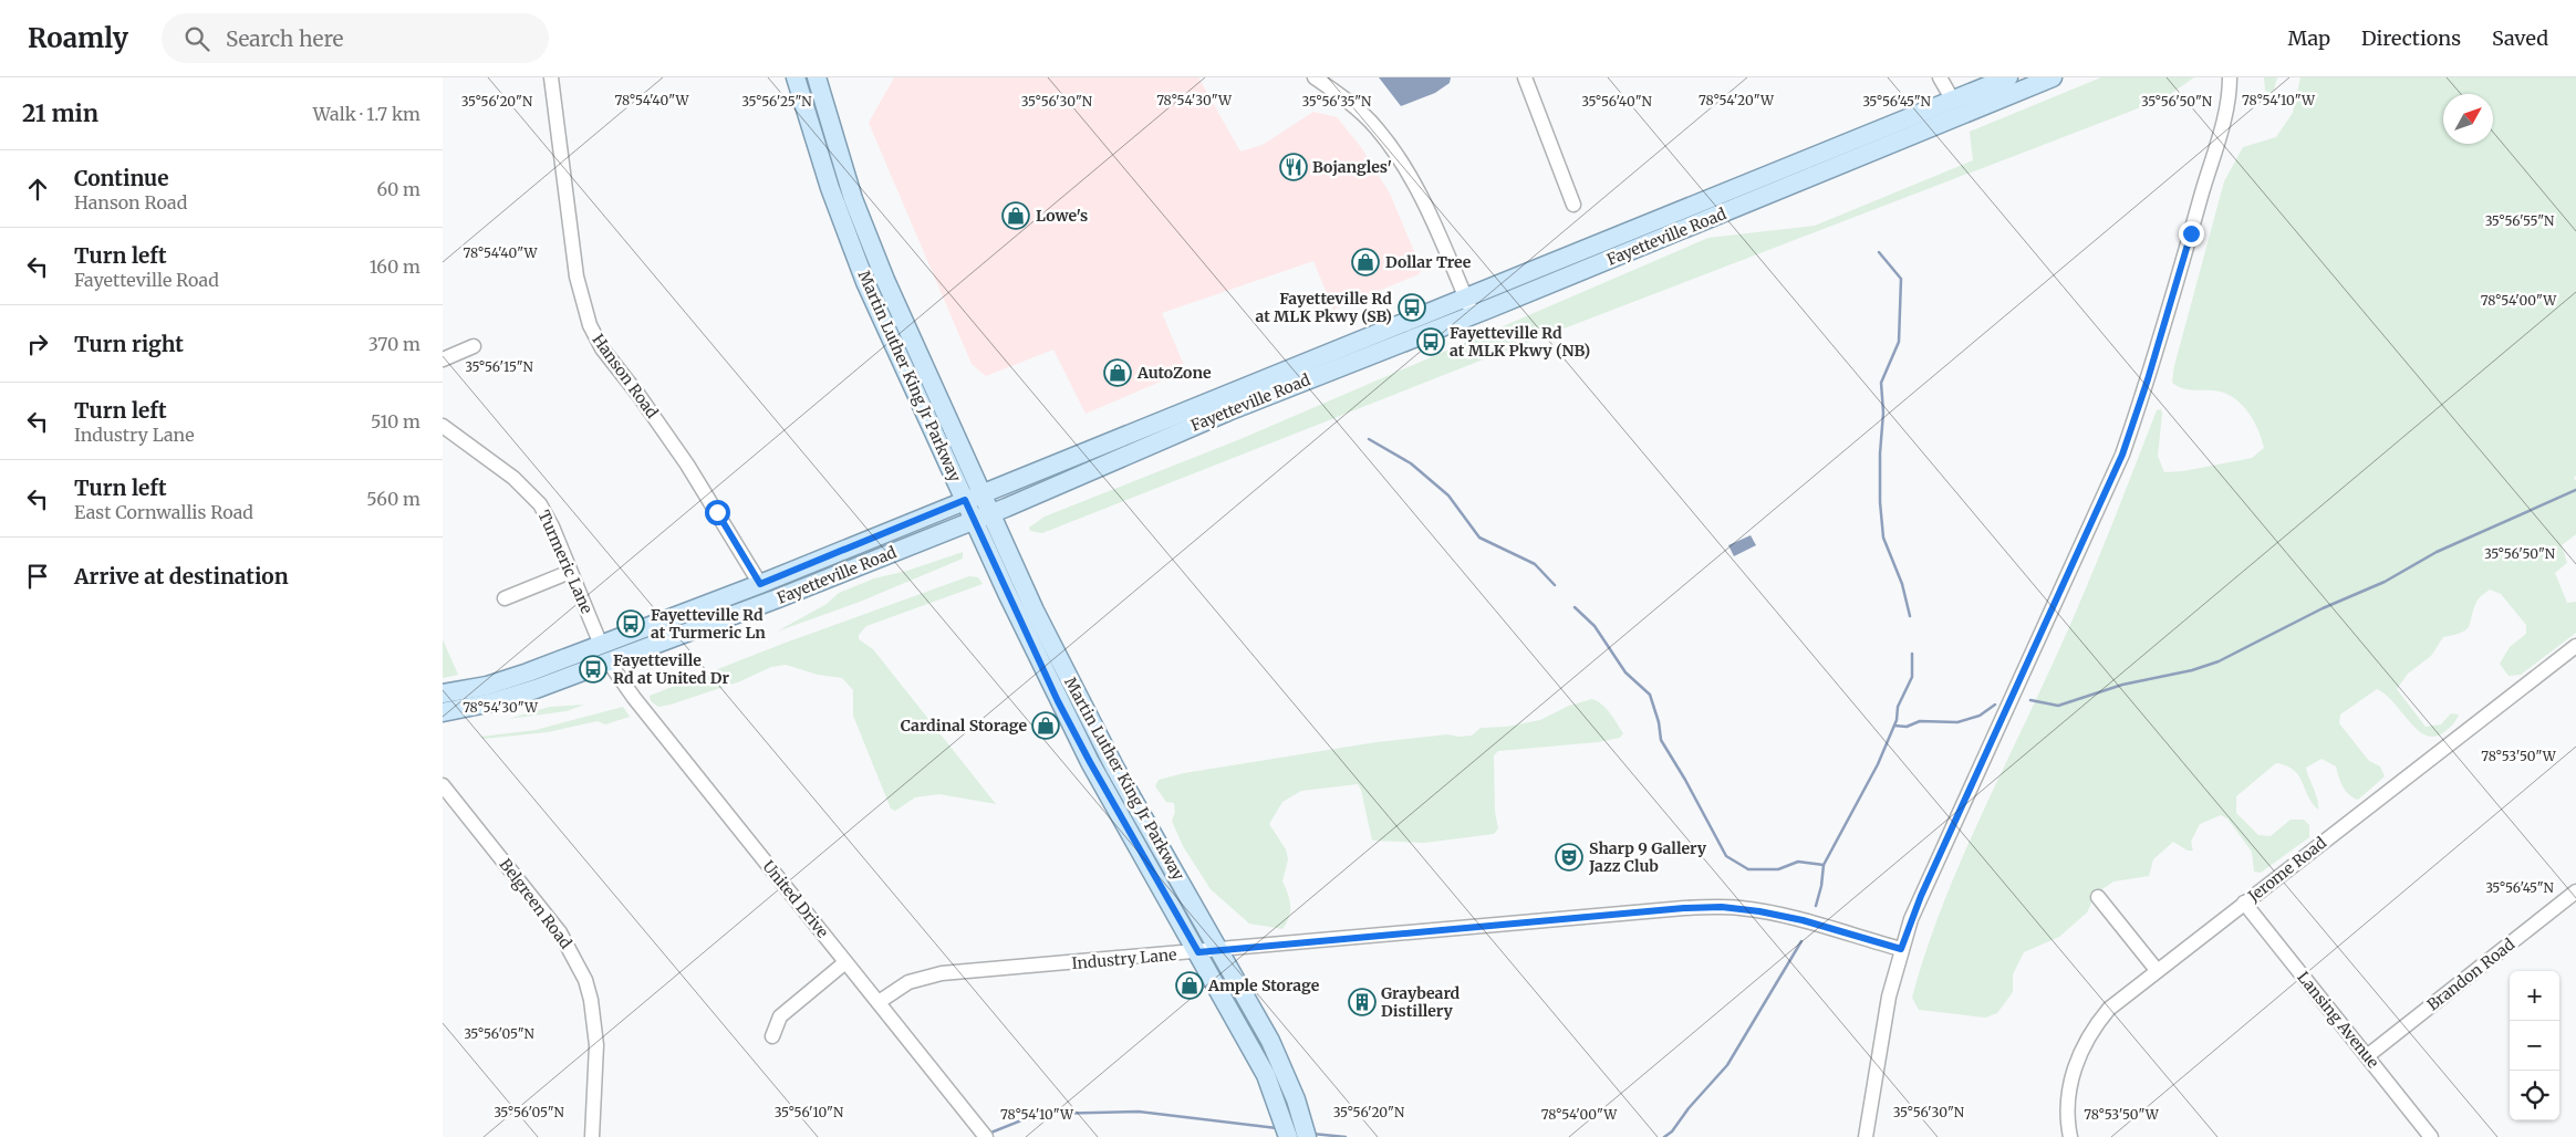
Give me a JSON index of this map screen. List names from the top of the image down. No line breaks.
{"streets":{"main road":["Fayetteville Road","Martin Luther King Jr Parkway"],"street":["Hanson Road","Turmeric Lane","Jerome Road","United Drive","Belgreen Road","Industry Lane","Brandon Road","Lansing Avenue"]},"crossings":[["Fayetteville Road","Hanson Road"],["Fayetteville Road","Martin Luther King Jr Parkway"],["Fayetteville Road","Turmeric Lane"],["Fayetteville Road","United Drive"],["Martin Luther King Jr Parkway","Industry Lane"],["Turmeric Lane","United Drive"],["Jerome Road","Lansing Avenue"],["United Drive","Industry Lane"],["Brandon Road","Lansing Avenue"]],"places":{"restaurant":["Bojangles'"],"shop":["Lowe's","Dollar Tree","AutoZone","Cardinal Storage","Ample Storage"],"bus stop":["Fayetteville Rd at MLK Pkwy (SB)","Fayetteville Rd at MLK Pkwy (NB)","Fayetteville Rd at Turmeric Ln","Fayetteville Rd at United Dr"],"theatre":["Sharp 9 Gallery Jazz Club"],"building":["Graybeard Distillery"]},"north":"top right","page":{"header":"Roamly","search":"Search here","nav":["Map","Directions","Saved"],"heading":["21 min","Walk · 1.7 km"],"list":[["Continue","Hanson Road","60 m"],["Turn left","Fayetteville Road","160 m"],["Turn right","370 m"],["Turn left","Industry Lane","510 m"],["Turn left","East Cornwallis Road","560 m"],"Arrive at destination"],"map_buttons":["+","−"]},"coordinates":["78°54'40\"W","78°54'30\"W","78°54'20\"W","78°54'10\"W","35°56'20\"N","35°56'25\"N","35°56'30\"N","35°56'35\"N","35°56'40\"N","35°56'45\"N","35°56'50\"N","35°56'55\"N","78°54'00\"W","35°56'15\"N","78°53'50\"W","35°56'05\"N","35°56'10\"N"]}
